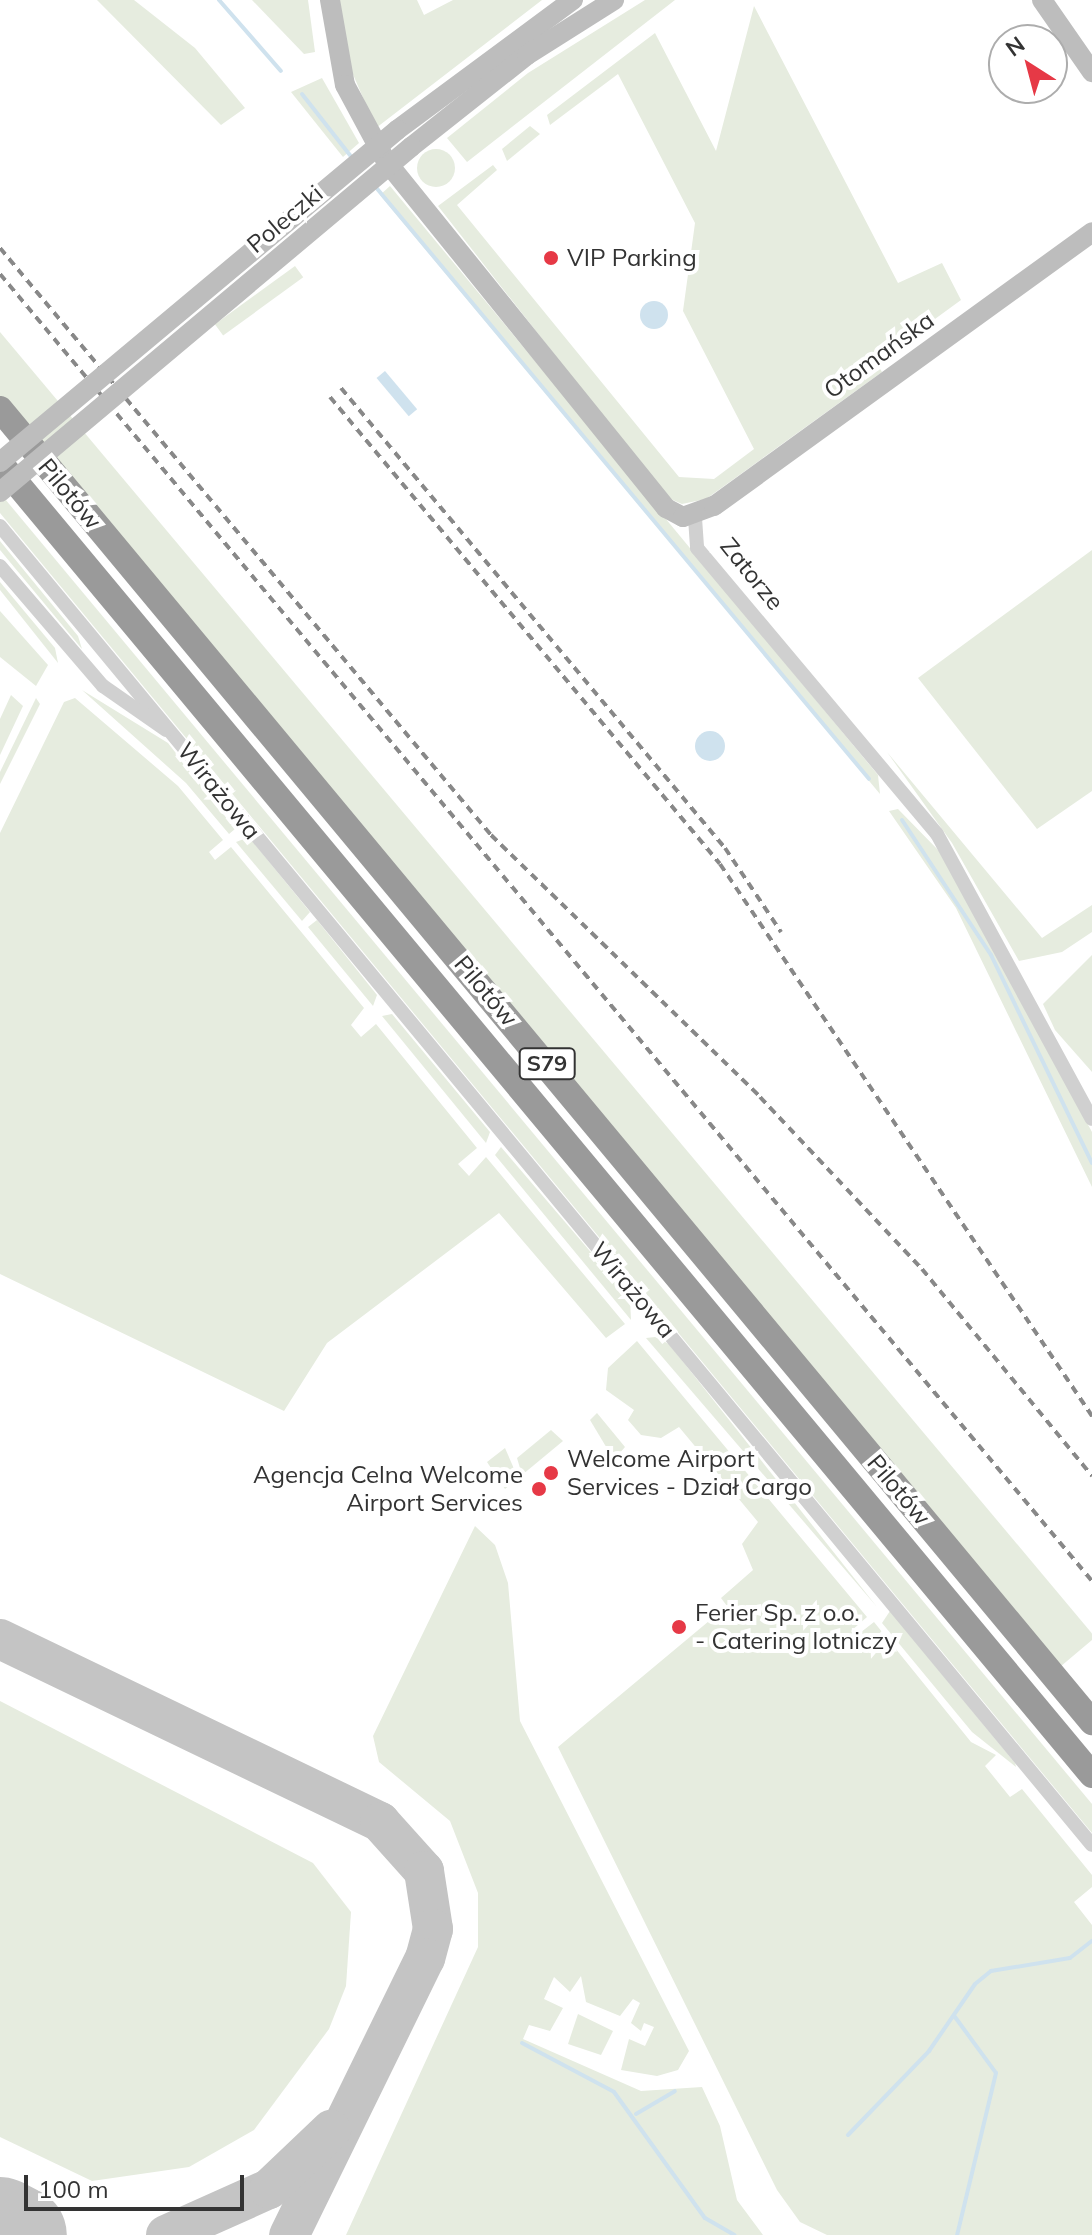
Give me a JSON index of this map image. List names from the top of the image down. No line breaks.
{"streets":{"highway":["Pilotów","S79"],"main road":["Poleczki","Otomańska"],"street":["Zatorze","Wirażowa"]},"crossings":[["Poleczki","Pilotów"],["Otomańska","Zatorze"]],"places":["VIP Parking","Welcome Airport Services - Dział Cargo","Agencja Celna Welcome Airport Services","Ferier Sp. z o.o. - Catering lotniczy"],"scale_bar":"100 m","north":"top left"}
